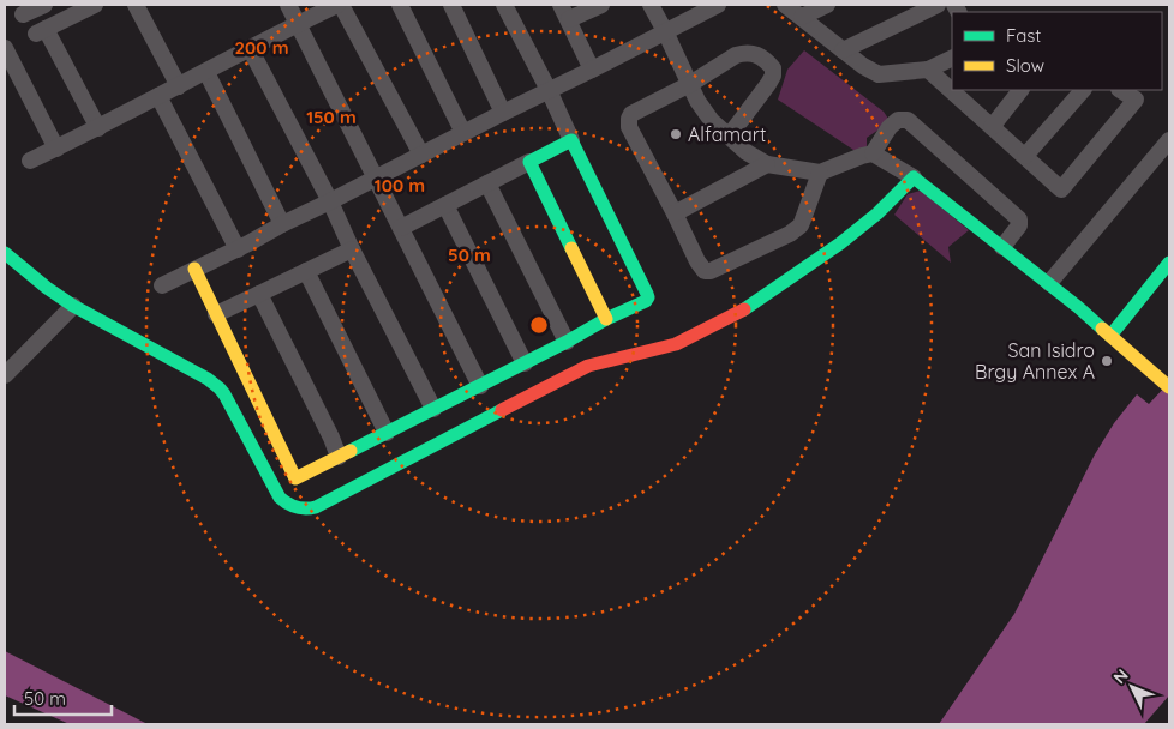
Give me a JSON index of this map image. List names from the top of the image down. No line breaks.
{"places":["Alfamart","San Isidro Brgy Annex A"],"legend":["Fast","Slow"],"scale_bar":"50 m","north":"top left","rings":["200 m","150 m","100 m","50 m"]}
